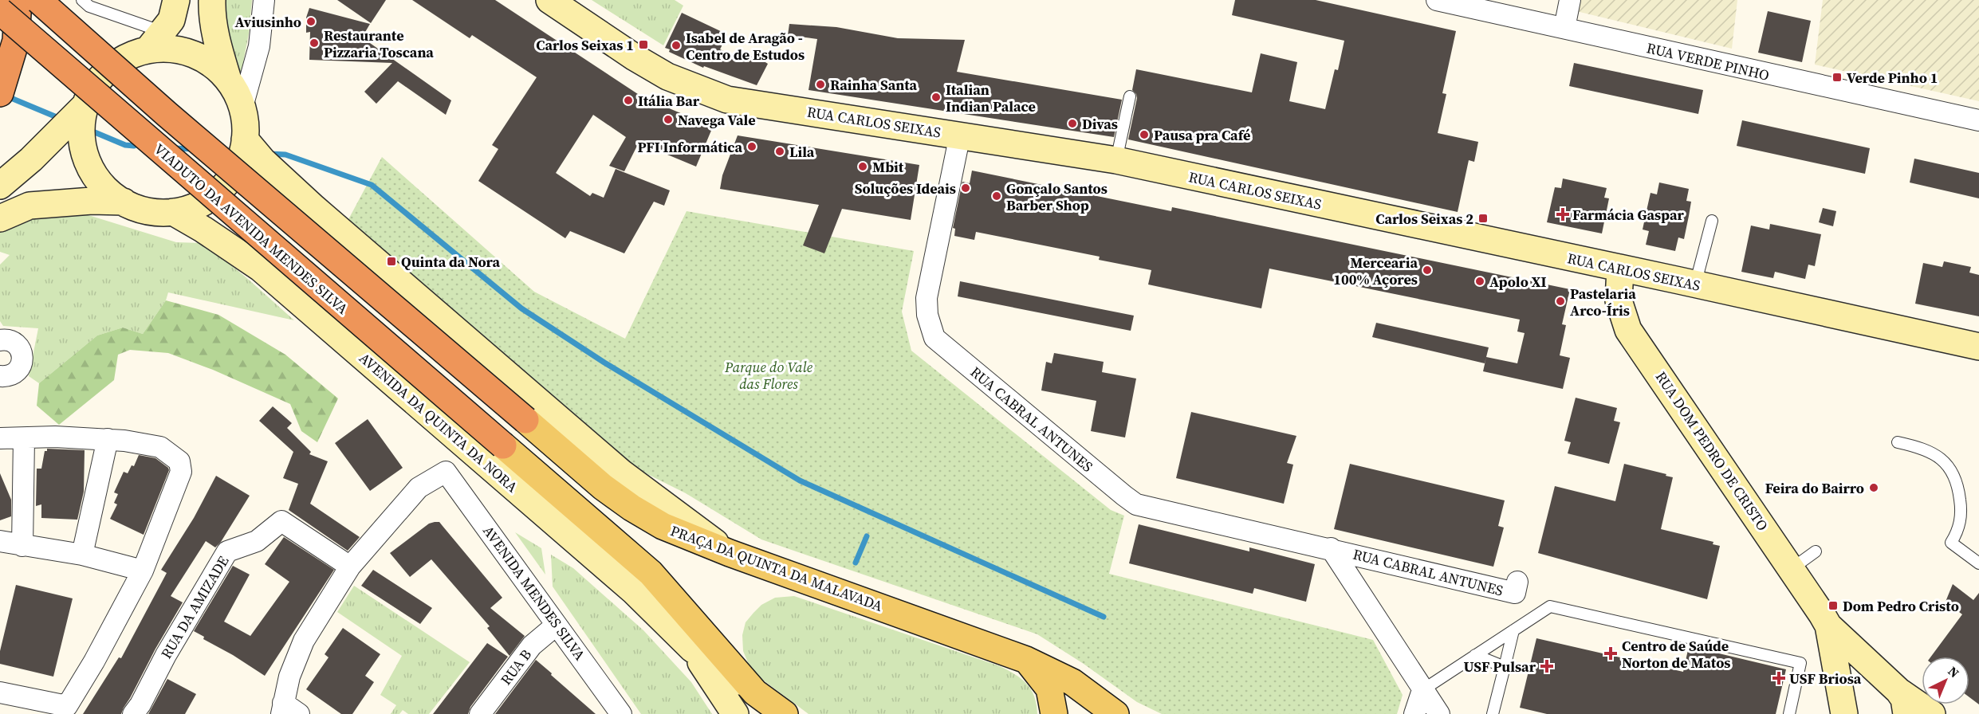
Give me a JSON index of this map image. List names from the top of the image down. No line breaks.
{"streets":{"highway":["VIADUTO DA AVENIDA MENDES SILVA"],"main road":["RUA CARLOS SEIXAS","AVENIDA DA QUINTA DA NORA","RUA DOM PEDRO DE CRISTO","PRAÇA DA QUINTA DA MALAVADA"],"street":["RUA VERDE PINHO","RUA CABRAL ANTUNES","AVENIDA MENDES SILVA","RUA DA AMIZADE","RUA B"]},"crossings":[["RUA CARLOS SEIXAS","RUA CABRAL ANTUNES"],["RUA CARLOS SEIXAS","RUA DOM PEDRO DE CRISTO"],["AVENIDA MENDES SILVA","RUA DA AMIZADE"],["AVENIDA MENDES SILVA","RUA B"]],"parks":["Parque do Vale das Flores"],"places":{"other":["Aviusinho","Restaurante Pizzaria Toscana","Isabel de Aragão - Centro de Estudos","Rainha Santa","Italian Indian Palace","Itália Bar","Navega Vale","Divas","Pausa pra Café","PFI Informática","Lila","Mbit","Soluções Ideais","Gonçalo Santos Barber Shop","Mercearia 100% Açores","Apolo XI","Pastelaria Arco-Íris","Feira do Bairro"],"transit":["Carlos Seixas 1","Verde Pinho 1","Carlos Seixas 2","Quinta da Nora","Dom Pedro Cristo"],"health":["Farmácia Gaspar","Centro de Saúde Norton de Matos","USF Pulsar","USF Briosa"]},"north":"top right"}
